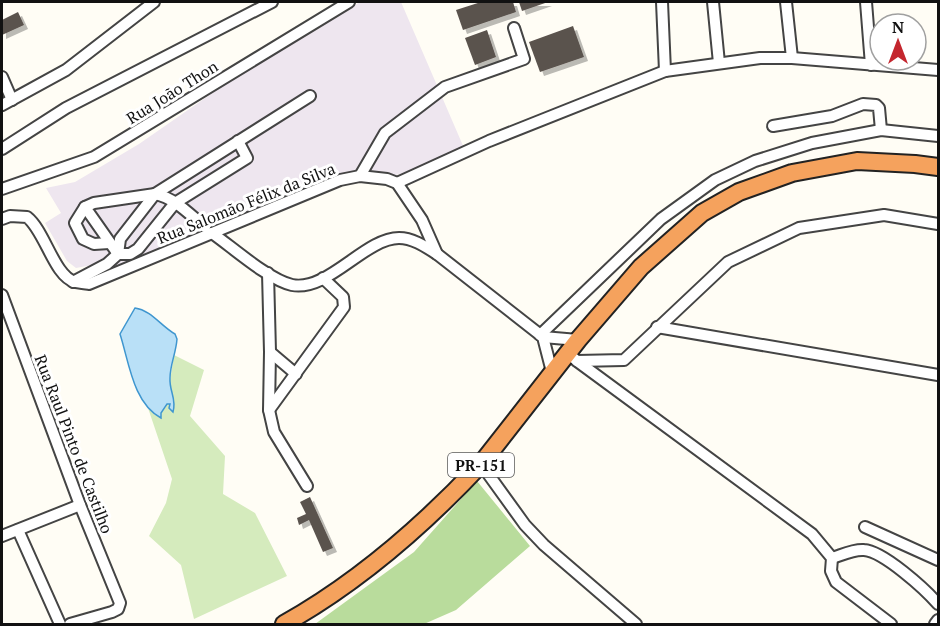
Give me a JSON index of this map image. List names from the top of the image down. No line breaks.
{"streets":{"highway":["PR-151"],"street":["Rua João Thon","Rua Salomão Félix da Silva","Rua Raul Pinto de Castilho"]},"north":"top"}
